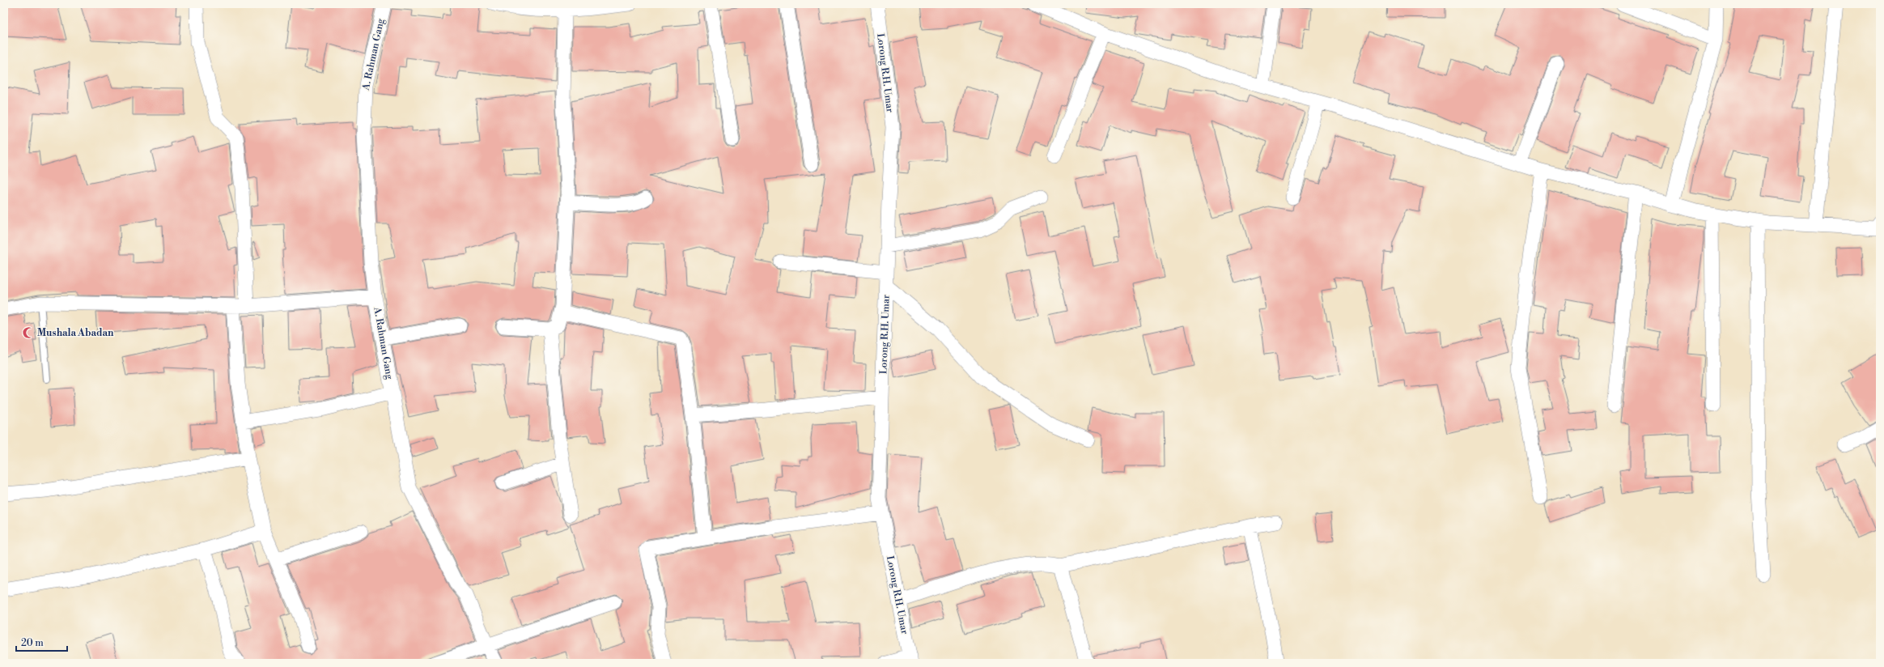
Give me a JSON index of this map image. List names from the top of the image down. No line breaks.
{"streets":{"street":["A. Rahman Gang","Lorong R.H. Umar"]},"places":{"mosque":["Mushala Abadan"]},"scale_bar":"20 m"}
